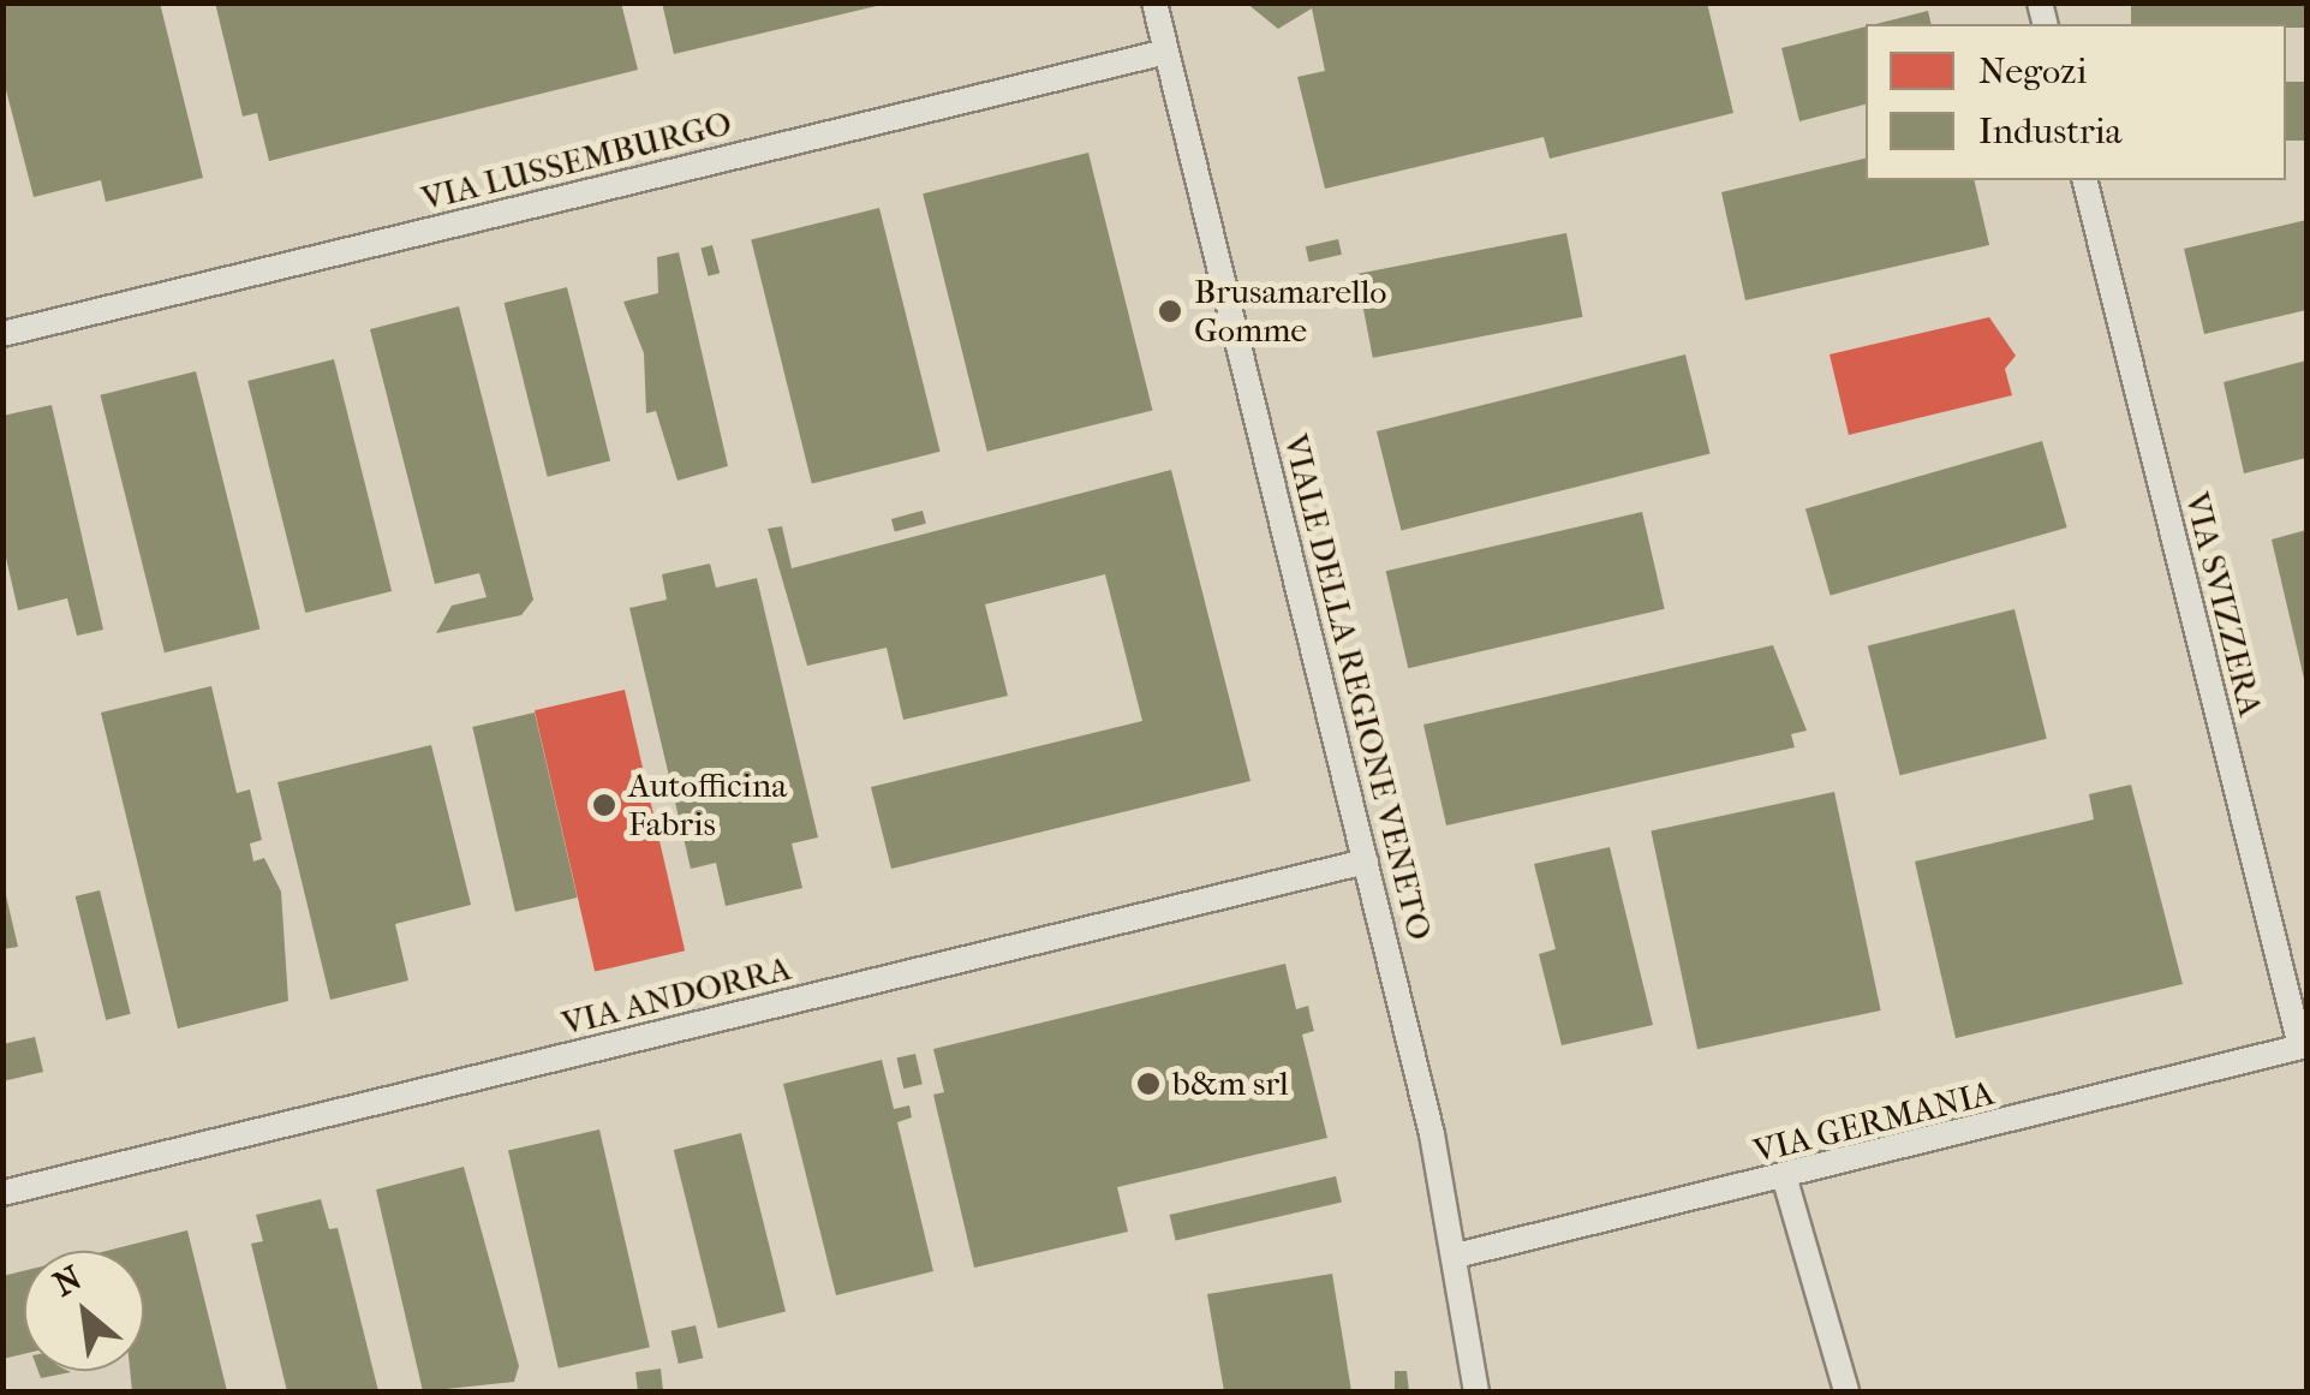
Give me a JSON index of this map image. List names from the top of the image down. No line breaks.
{"streets":{"street":["VIA LUSSEMBURGO","VIA SVIZZERA","VIALE DELLA REGIONE VENETO","VIA ANDORRA","VIA GERMANIA"]},"crossings":[["VIA LUSSEMBURGO","VIALE DELLA REGIONE VENETO"],["VIA SVIZZERA","VIA GERMANIA"],["VIALE DELLA REGIONE VENETO","VIA ANDORRA"],["VIALE DELLA REGIONE VENETO","VIA GERMANIA"]],"places":["Brusamarello Gomme","Autofficina Fabris","b&m srl"],"legend":["Negozi","Industria"],"north":"top left"}
